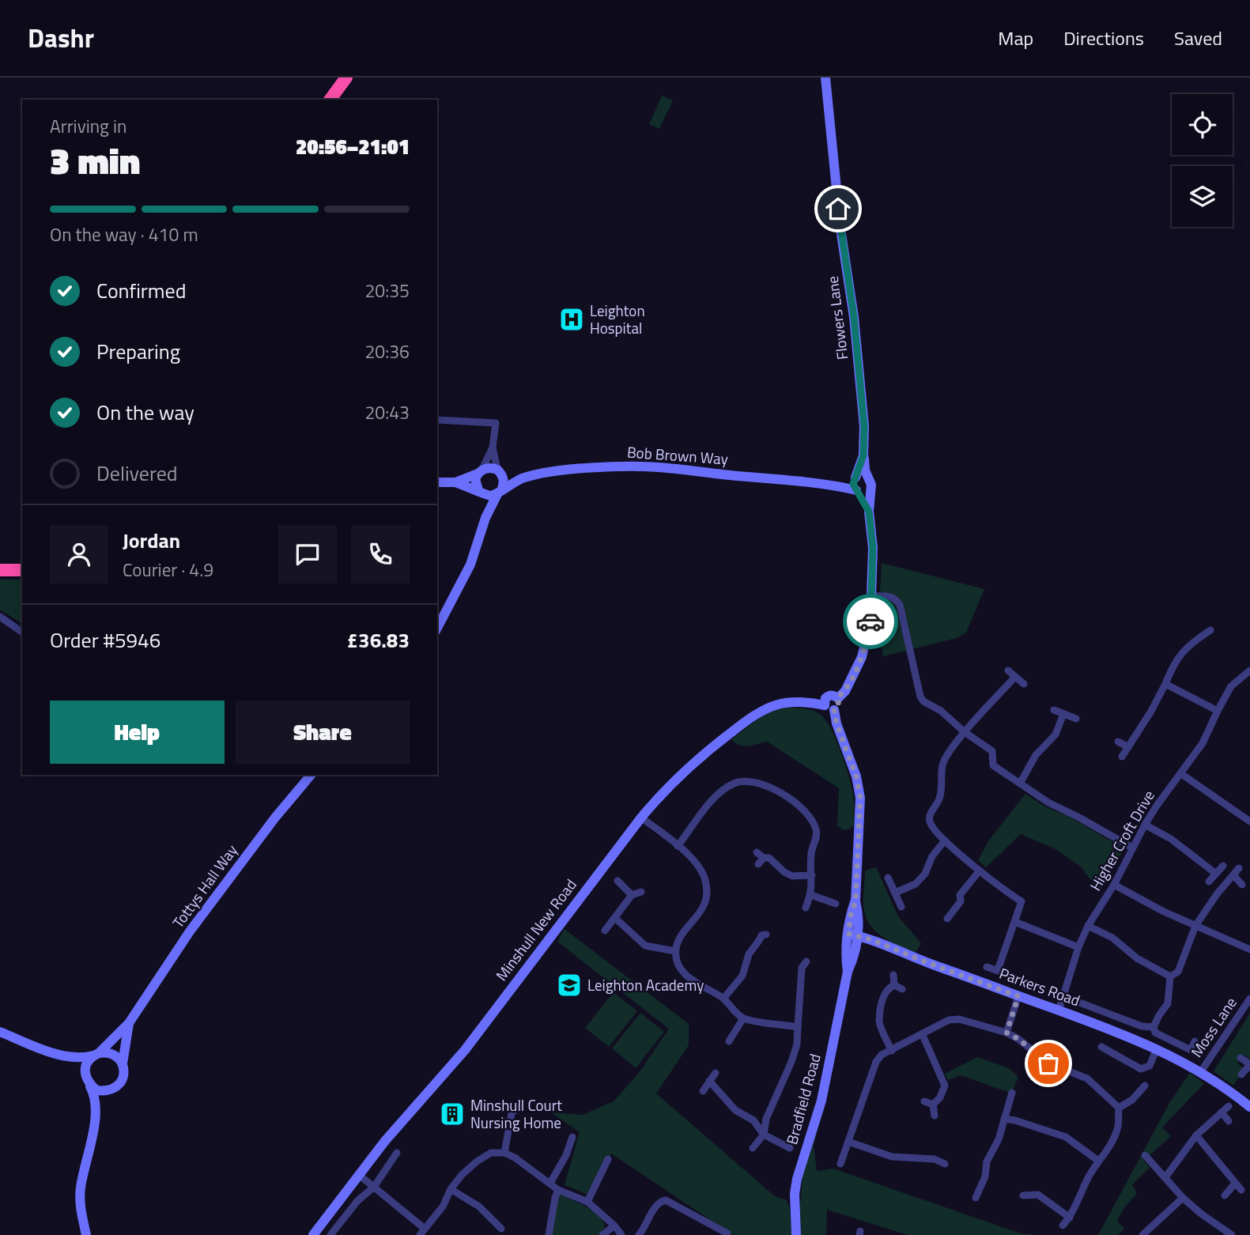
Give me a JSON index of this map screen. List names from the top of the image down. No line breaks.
{"streets":{"street":["Flowers Lane","Bob Brown Way","Higher Croft Drive","Tottys Hall Way","Minshull New Road","Parkers Road","Moss Lane","Bradfield Road"]},"crossings":[["Flowers Lane","Bob Brown Way"],["Higher Croft Drive","Parkers Road"],["Minshull New Road","Bradfield Road"],["Parkers Road","Moss Lane"],["Parkers Road","Bradfield Road"]],"places":{"hospital":["Leighton Hospital"],"school or university":["Leighton Academy"],"building":["Minshull Court Nursing Home"]},"page":{"header":"Dashr","nav":["Map","Directions","Saved"],"heading":["3 min","Arriving in","20:56–21:01"],"panel":["Jordan","Courier · 4.9","Order #5946","£36.83"],"bar":"On the way · 410 m","list":[["Confirmed","20:35"],["Preparing","20:36"],["On the way","20:43"],"Delivered"],"buttons":["Help","Share"]}}
